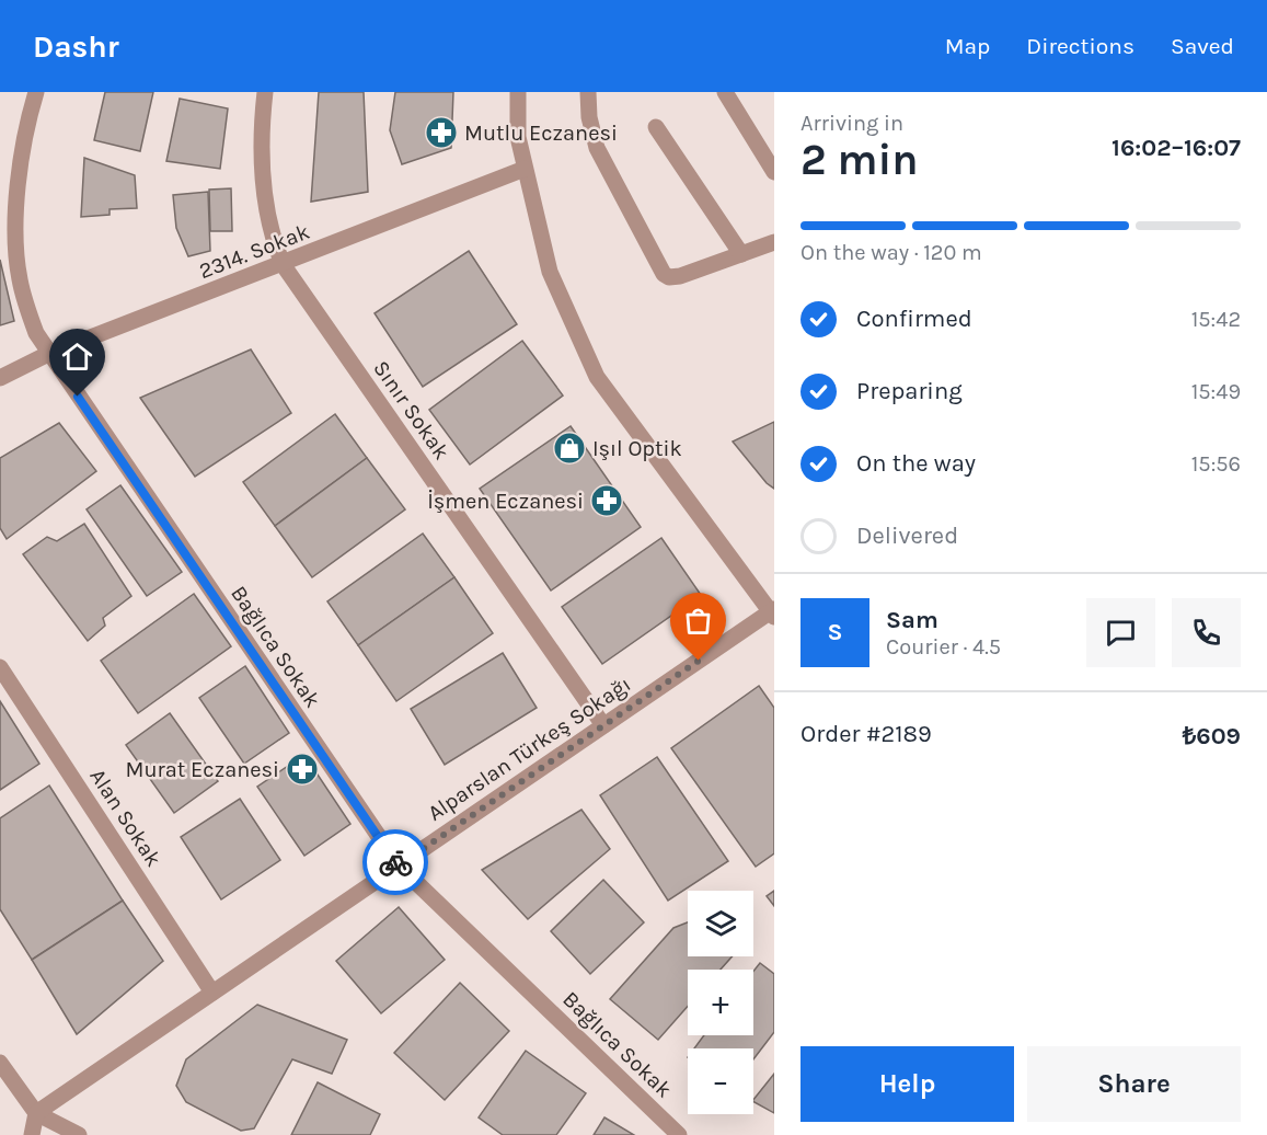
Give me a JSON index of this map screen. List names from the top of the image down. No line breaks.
{"streets":{"street":["2314. Sokak","Sınır Sokak","Bağlıca Sokak","Alparslan Türkeş Sokağı","Alan Sokak"]},"crossings":[["2314. Sokak","Sınır Sokak"],["2314. Sokak","Bağlıca Sokak"],["Sınır Sokak","Alparslan Türkeş Sokağı"],["Bağlıca Sokak","Alparslan Türkeş Sokağı"],["Alparslan Türkeş Sokağı","Alan Sokak"]],"places":{"pharmacy":["Mutlu Eczanesi","İşmen Eczanesi","Murat Eczanesi"],"shop":["Işıl Optik"]},"page":{"header":"Dashr","nav":["Map","Directions","Saved"],"heading":["2 min","Arriving in","16:02–16:07"],"panel":["Sam","Courier · 4.5","Order #2189","₺609"],"bar":"On the way · 120 m","list":[["Confirmed","15:42"],["Preparing","15:49"],["On the way","15:56"],"Delivered"],"round":"S","map_buttons":["+","−"],"buttons":["Help","Share"]}}
